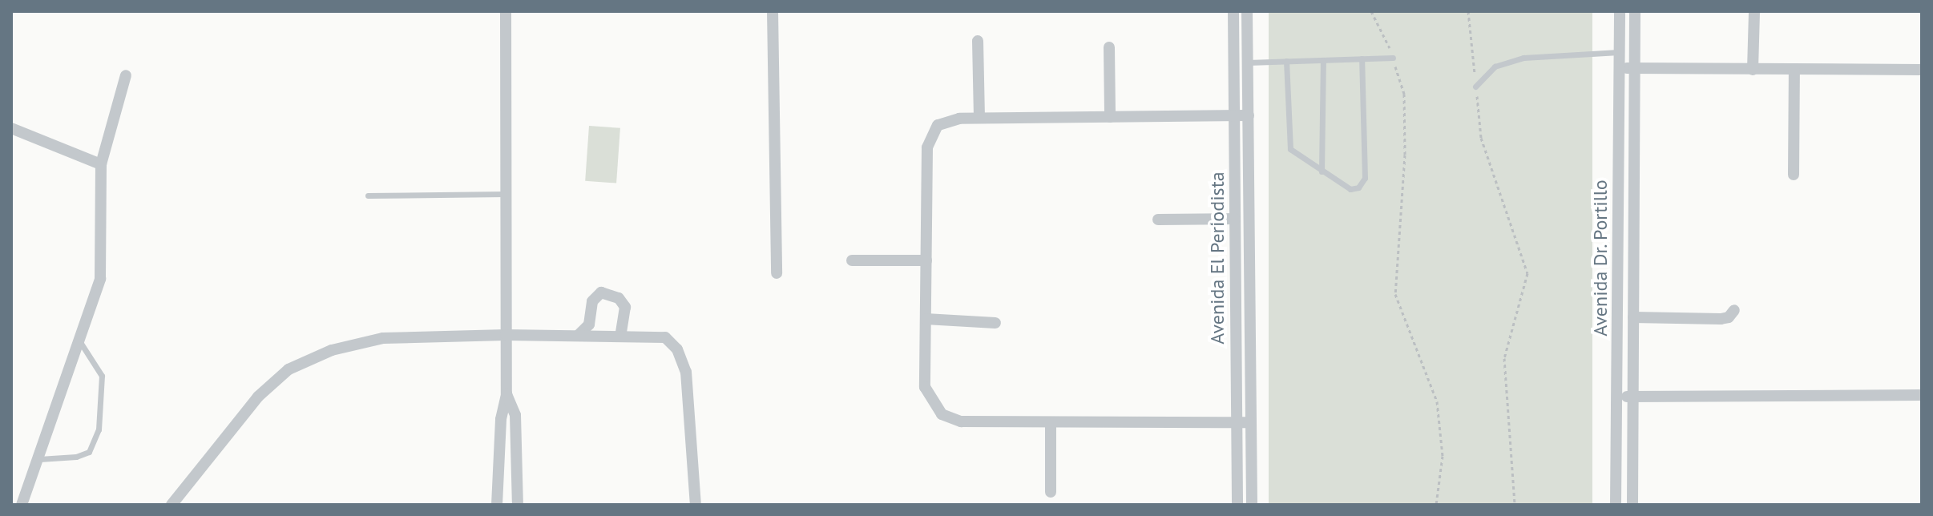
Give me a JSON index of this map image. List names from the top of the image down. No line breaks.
{"streets":{"street":["Avenida El Periodista","Avenida Dr. Portillo"]}}
